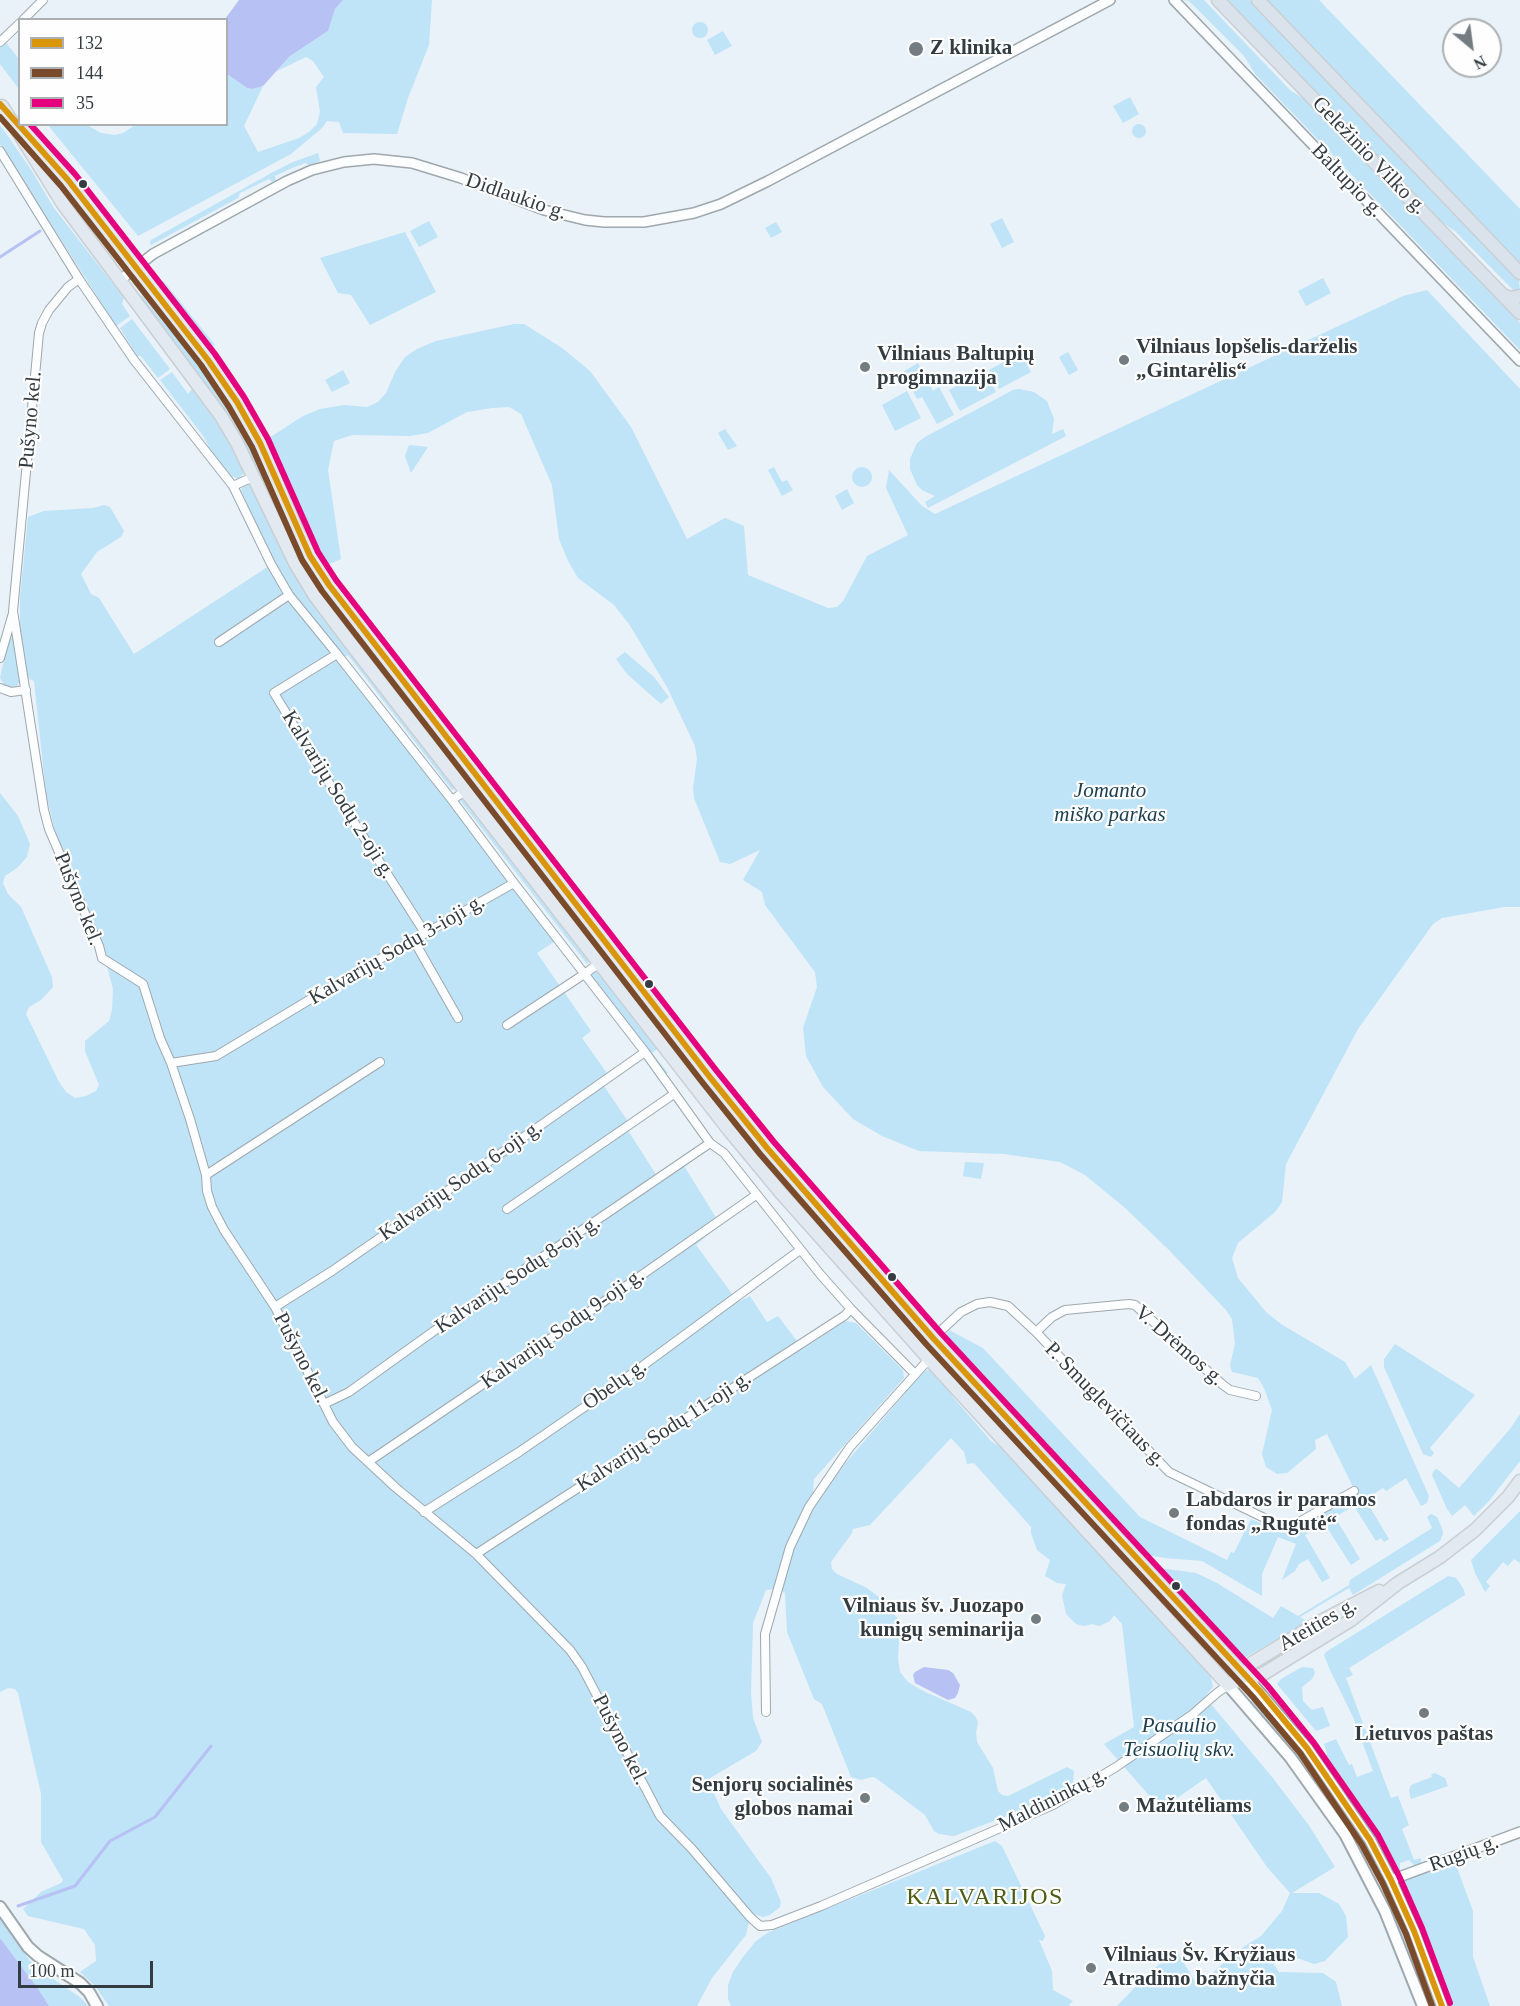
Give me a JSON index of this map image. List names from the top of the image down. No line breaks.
{"streets":{"highway":["Geležinio Vilko g."],"main road":["Ateities g.","Rugių g."],"street":["Baltupio g.","Didlaukio g.","Pušyno kel.","Kalvarijų Sodų 2-oji g.","Kalvarijų Sodų 3-ioji g.","Kalvarijų Sodų 6-oji g.","Kalvarijų Sodų 8-oji g.","Kalvarijų Sodų 9-oji g.","V. Drėmos g.","Obelų g.","P. Smuglevičiaus g.","Kalvarijų Sodų 11-oji g.","Maldininkų g."]},"crossings":[["Pušyno kel.","Kalvarijų Sodų 3-ioji g."],["Pušyno kel.","Kalvarijų Sodų 6-oji g."],["Pušyno kel.","Kalvarijų Sodų 8-oji g."],["Pušyno kel.","Kalvarijų Sodų 9-oji g."],["Pušyno kel.","Obelų g."],["Pušyno kel.","Kalvarijų Sodų 11-oji g."],["Pušyno kel.","Maldininkų g."],["Kalvarijų Sodų 2-oji g.","Kalvarijų Sodų 3-ioji g."],["V. Drėmos g.","P. Smuglevičiaus g."],["Ateities g.","Maldininkų g."]],"districts":["KALVARIJOS"],"parks":["Jomanto miško parkas","Pasaulio Teisuolių skv."],"places":["Z klinika","Vilniaus lopšelis-darželis „Gintarėlis“","Vilniaus Baltupių progimnazija","Labdaros ir paramos fondas „Rugutė“","Vilniaus šv. Juozapo kunigų seminarija","Lietuvos paštas","Senjorų socialinės globos namai","Mažutėliams","Vilniaus Šv. Kryžiaus Atradimo bažnyčia"],"lines":["transit line 132","transit line 144","transit line 35"],"legend":["132","144","35"],"scale_bar":"100 m","north":"bottom right"}
